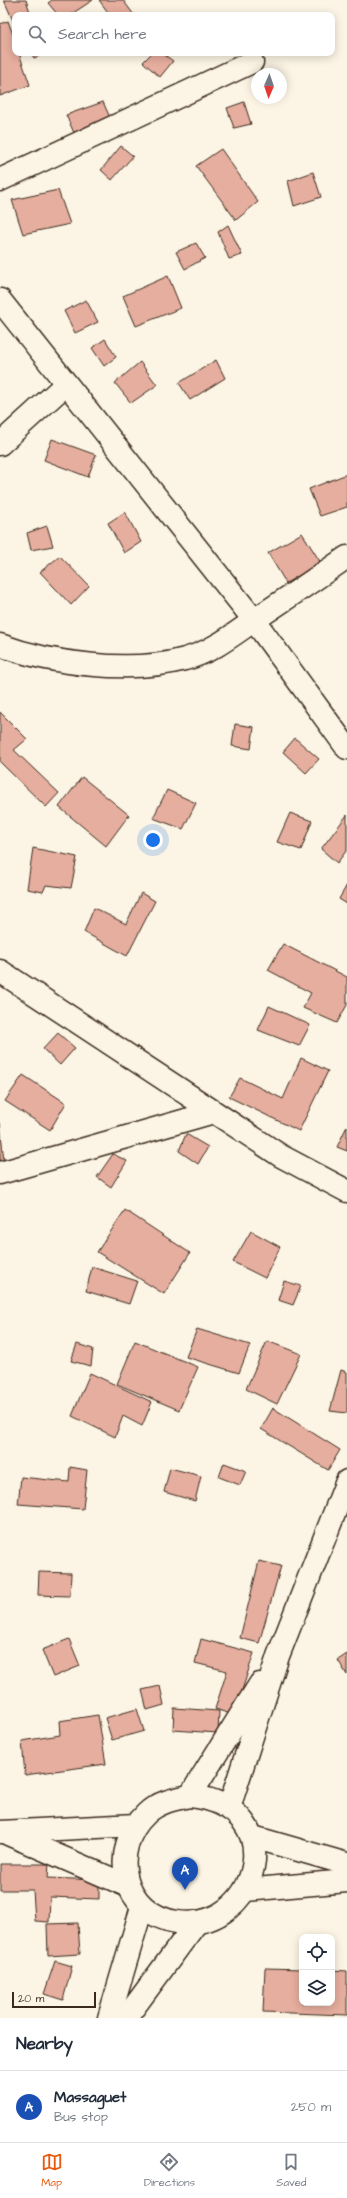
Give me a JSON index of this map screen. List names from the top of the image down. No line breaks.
{"scale_bar":"20 m","north":"bottom","page":{"search":"Search here","pins":"A","scale":"20 m","heading":"Nearby","list":[{"mark":"A","name":"Massaguet","note":"Bus stop","value":"250 m"}],"nav":["Map","Directions","Saved"]}}
